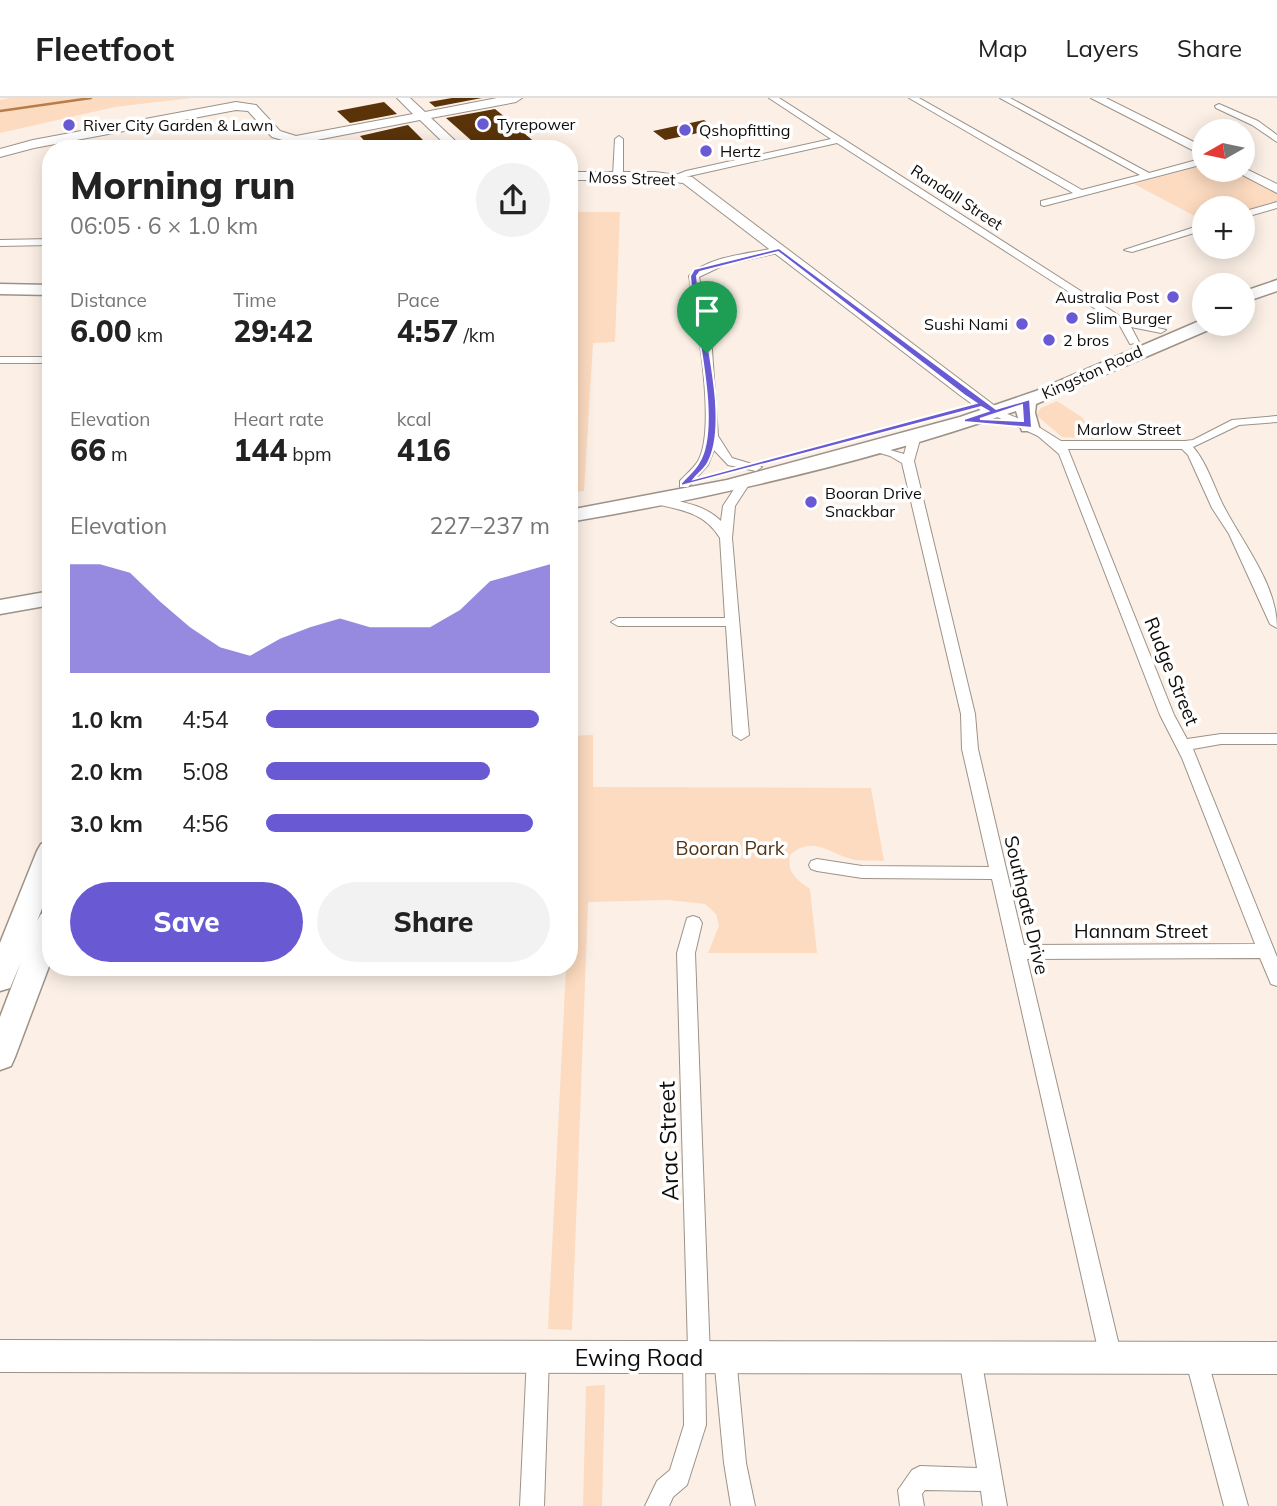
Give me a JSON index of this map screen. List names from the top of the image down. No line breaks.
{"streets":{"main road":["Kingston Road"],"street":["Moss Street","Randall Street","Marlow Street","Rudge Street","Southgate Drive","Hannam Street","Arac Street","Ewing Road"]},"crossings":[["Moss Street","Kingston Road"],["Randall Street","Kingston Road"],["Kingston Road","Southgate Drive"],["Marlow Street","Rudge Street"],["Rudge Street","Hannam Street"],["Southgate Drive","Hannam Street"],["Southgate Drive","Ewing Road"],["Arac Street","Ewing Road"]],"parks":["Booran Park"],"places":["Tyrepower","River City Garden & Lawn","Qshopfitting","Hertz","Australia Post","Slim Burger","Sushi Nami","2 bros","Booran Drive Snackbar"],"north":"left","page":{"header":"Fleetfoot","nav":["Map","Layers","Share"],"map_buttons":["+","−"],"heading":["Morning run","06:05 · 6 × 1.0 km"],"stats":[["Distance","6.00 km"],["Time","29:42"],["Pace","4:57 /km"],["Elevation","66 m"],["Heart rate","144 bpm"],["kcal","416"]],"chart":["Elevation","227–237 m"],"list":[{"name":"1.0 km","note":"4:54"},{"name":"2.0 km","note":"5:08"},{"name":"3.0 km","note":"4:56"}],"buttons":["Save","Share"]}}
